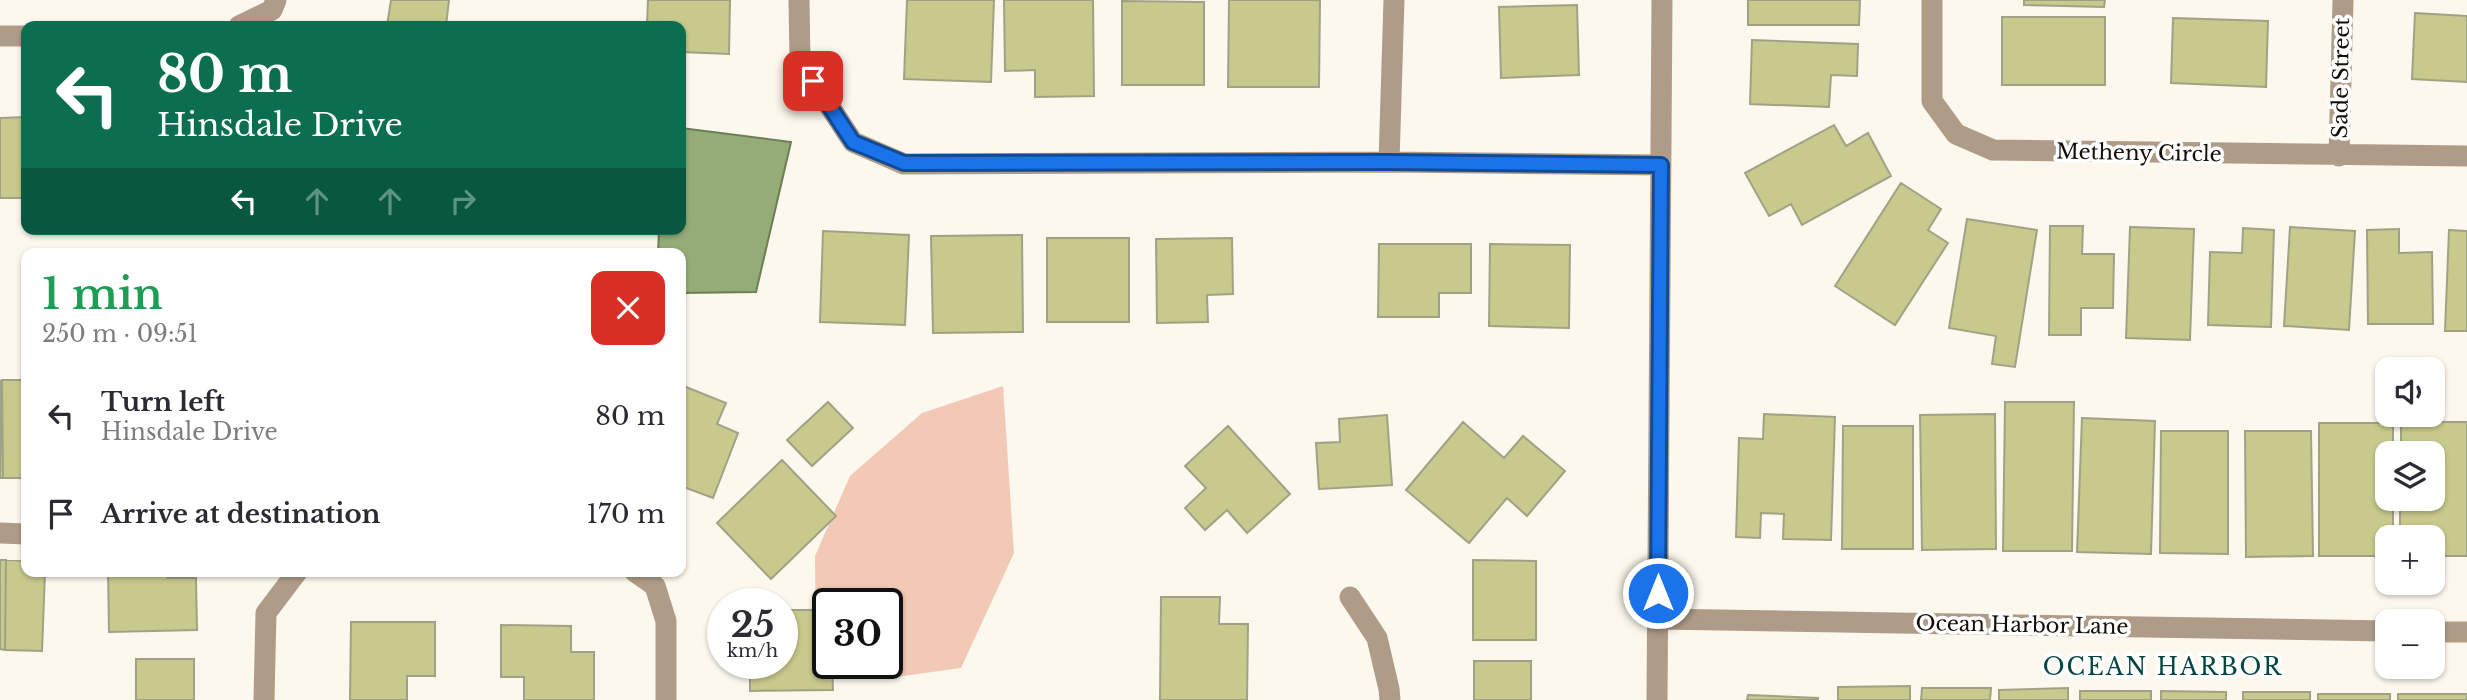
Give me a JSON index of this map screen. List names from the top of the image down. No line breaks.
{"streets":{"street":["Sade Street","Metheny Circle","Ocean Harbor Lane"]},"crossings":[["Sade Street","Metheny Circle"]],"districts":["OCEAN HARBOR"],"page":{"turn":["80 m","Hinsdale Drive"],"heading":["1 min","250 m · 09:51"],"map_buttons":["+","−"],"list":[{"name":"Turn left","note":"Hinsdale Drive","value":"80 m"},{"name":"Arrive at destination","value":"170 m"}],"speed":"25 km/h","limit":"30"}}
